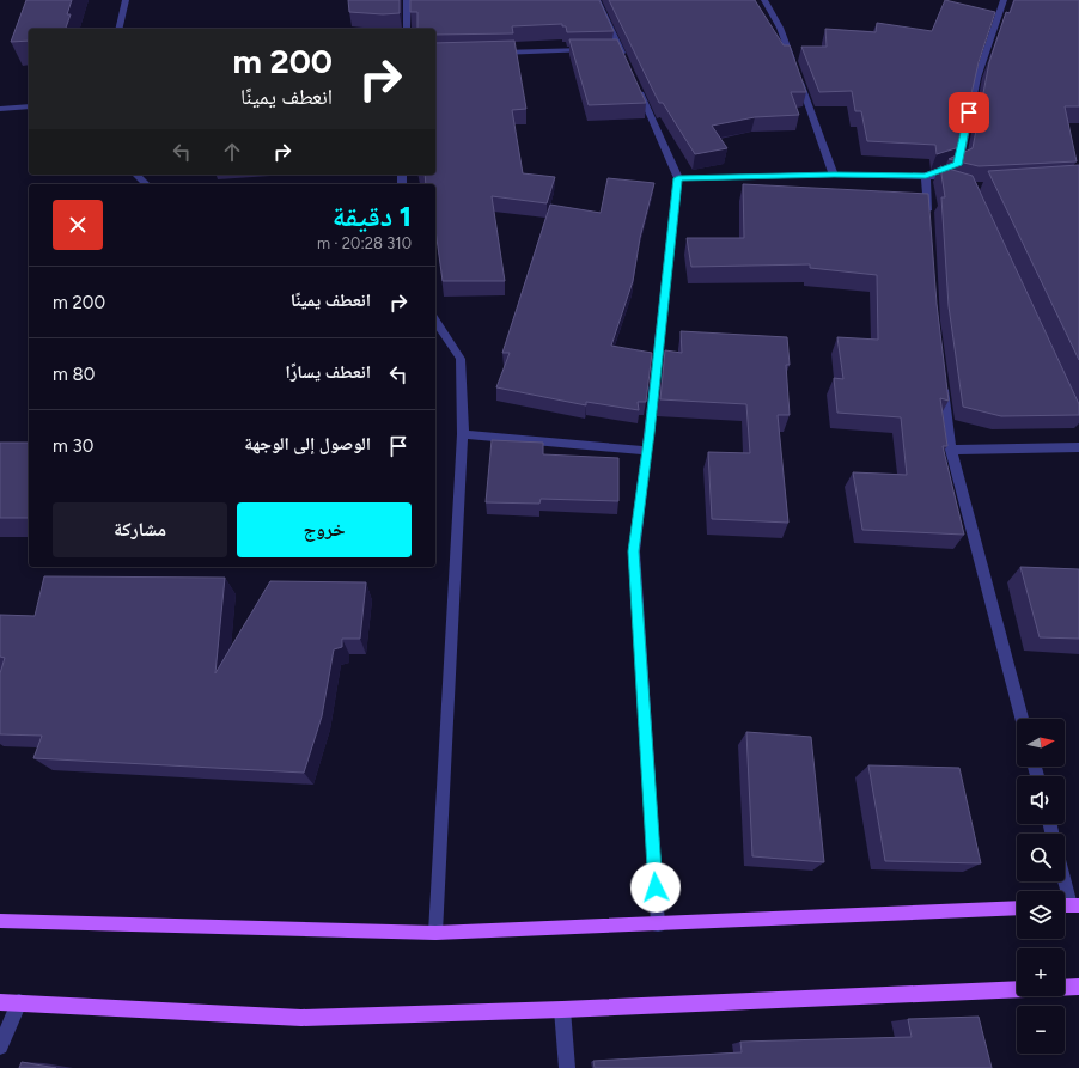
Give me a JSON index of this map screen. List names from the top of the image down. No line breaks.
{"north":"right","page":{"turn":["200 m","انعطف يمينًا"],"heading":["1 دقيقة","310 m · 20:28"],"list":[{"name":"انعطف يمينًا","value":"200 m"},{"name":"انعطف يسارًا","value":"80 m"},{"name":"الوصول إلى الوجهة","value":"30 m"}],"buttons":["خروج","مشاركة"],"map_buttons":["+","−"]}}
